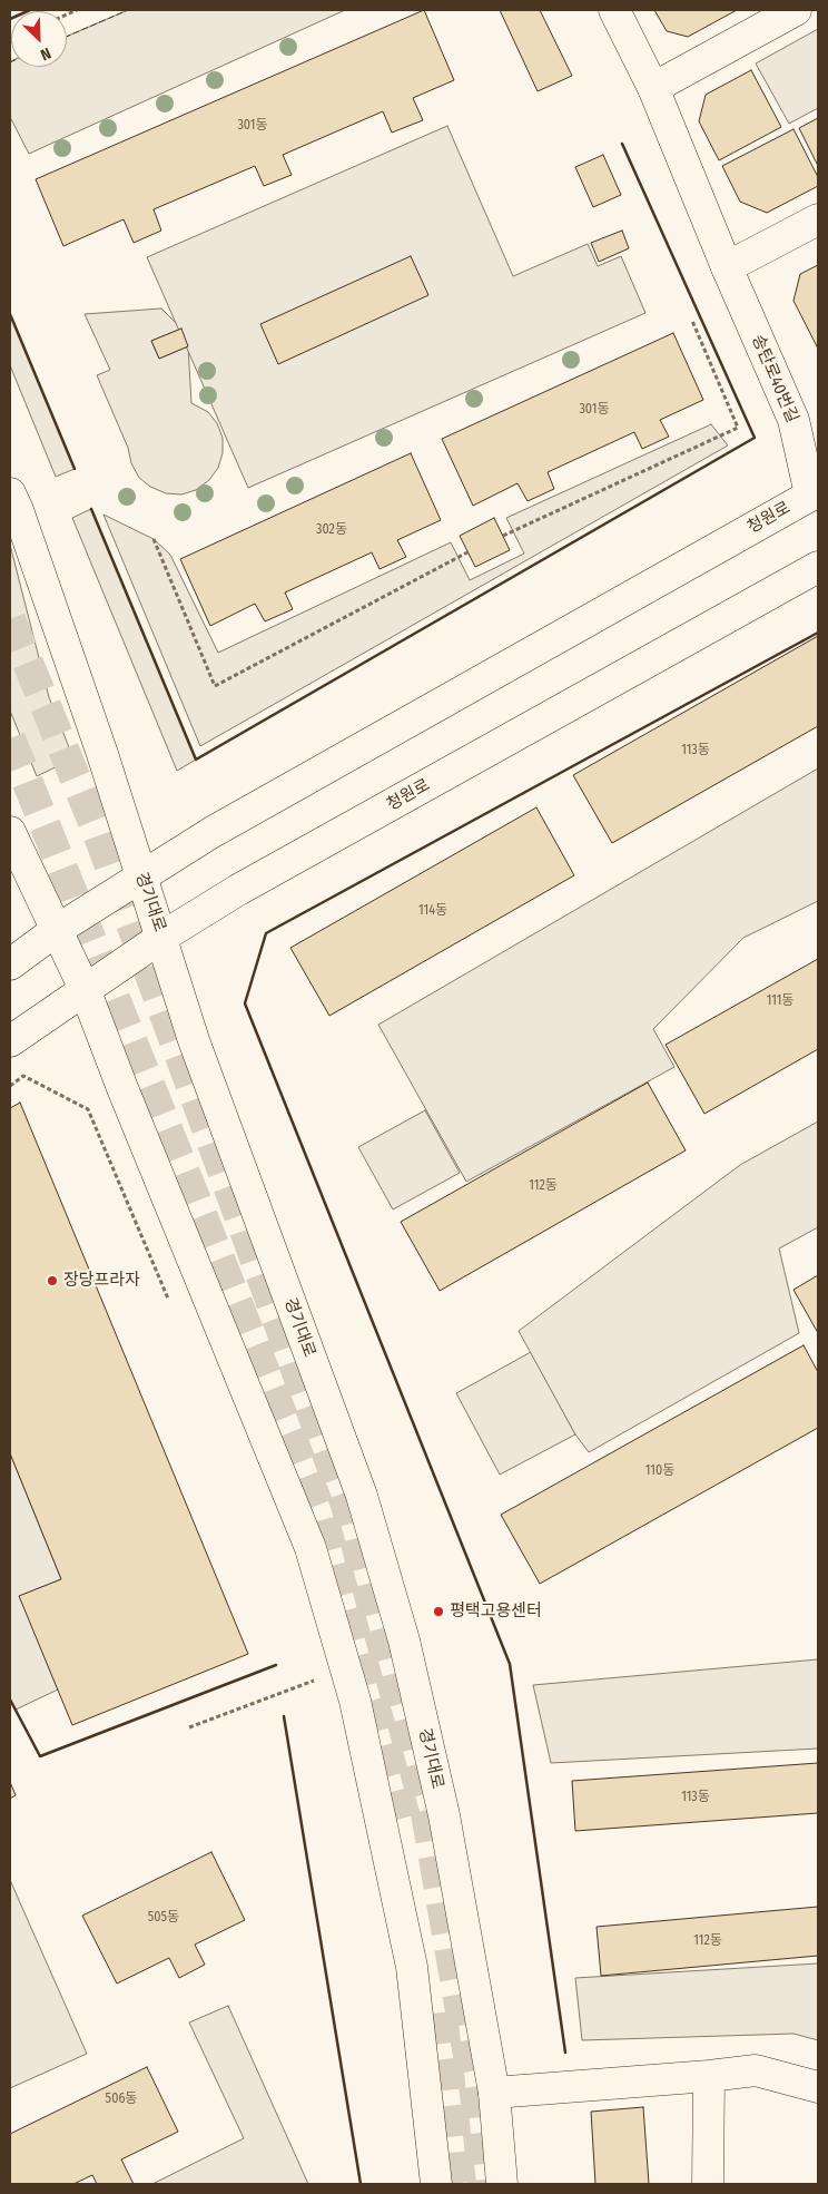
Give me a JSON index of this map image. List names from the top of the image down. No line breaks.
{"streets":{"main road":["송탄로40번길","청원로","경기대로"]},"crossings":[["송탄로40번길","청원로"],["청원로","경기대로"]],"places":["장당프라자","평택고용센터"],"house_numbers":["301동","301동","302동","113동","114동","111동","112동","110동","113동","505동","112동","506동"],"north":"bottom right"}
